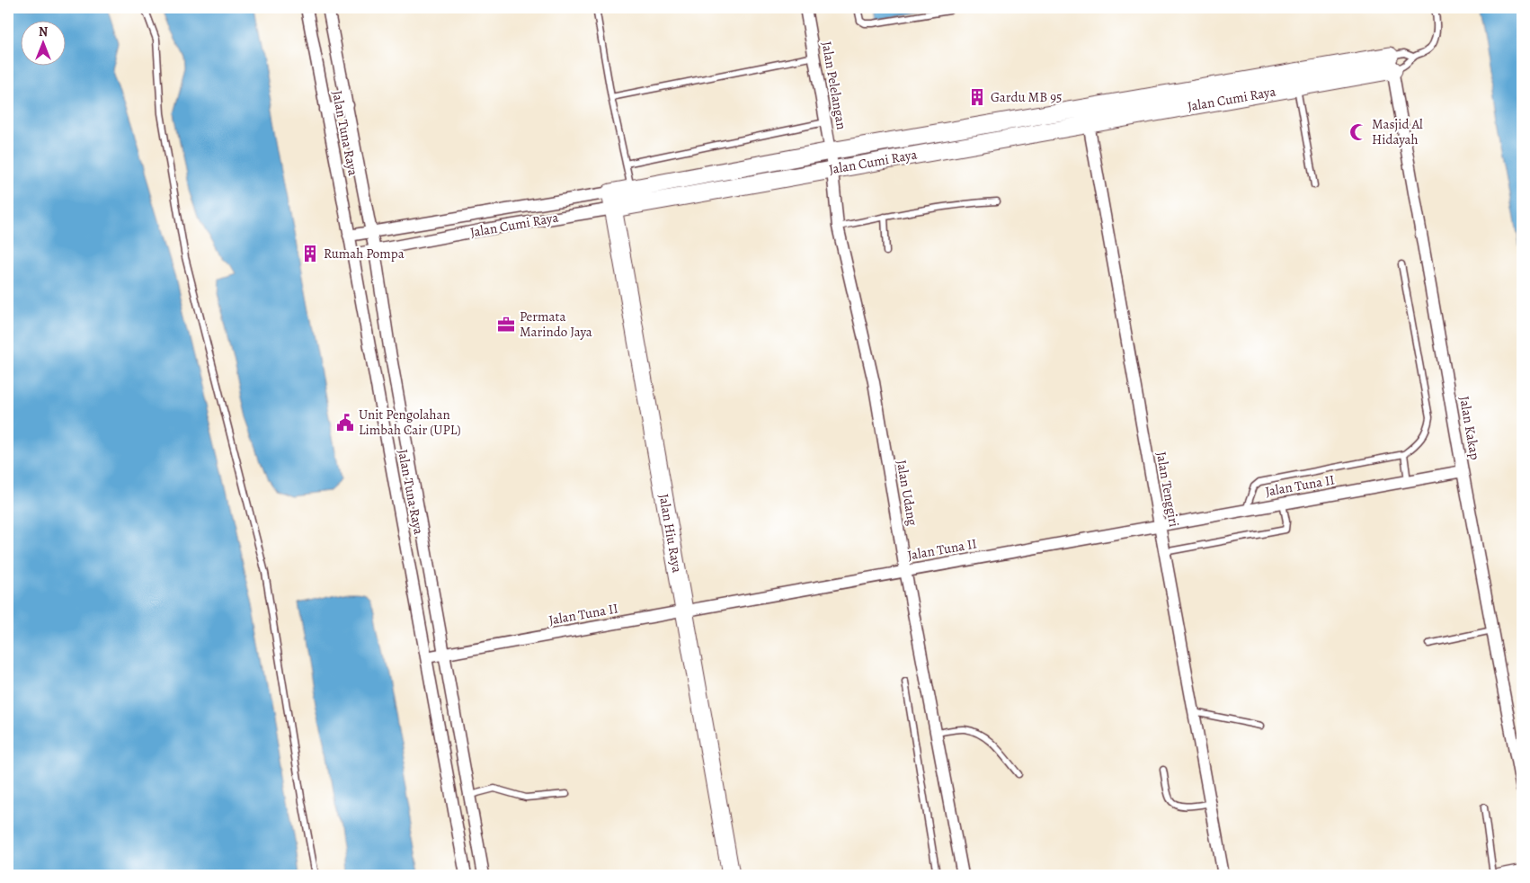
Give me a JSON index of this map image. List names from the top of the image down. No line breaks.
{"streets":{"street":["Jalan Pelelangan","Jalan Cumi Raya","Jalan Tuna Raya","Jalan Kakap","Jalan Tuna II","Jalan Tenggiri","Jalan Udang","Jalan Hiu Raya"]},"crossings":[["Jalan Pelelangan","Jalan Cumi Raya"],["Jalan Pelelangan","Jalan Udang"],["Jalan Cumi Raya","Jalan Tuna Raya"],["Jalan Cumi Raya","Jalan Kakap"],["Jalan Cumi Raya","Jalan Tenggiri"],["Jalan Cumi Raya","Jalan Udang"],["Jalan Cumi Raya","Jalan Hiu Raya"],["Jalan Tuna Raya","Jalan Tuna II"],["Jalan Kakap","Jalan Tuna II"],["Jalan Tuna II","Jalan Tenggiri"],["Jalan Tuna II","Jalan Udang"],["Jalan Tuna II","Jalan Hiu Raya"]],"places":{"building":["Gardu MB 95","Rumah Pompa"],"mosque":["Masjid Al Hidayah"],"office":["Permata Marindo Jaya"],"public building":["Unit Pengolahan Limbah Cair (UPL)"]},"north":"top"}
